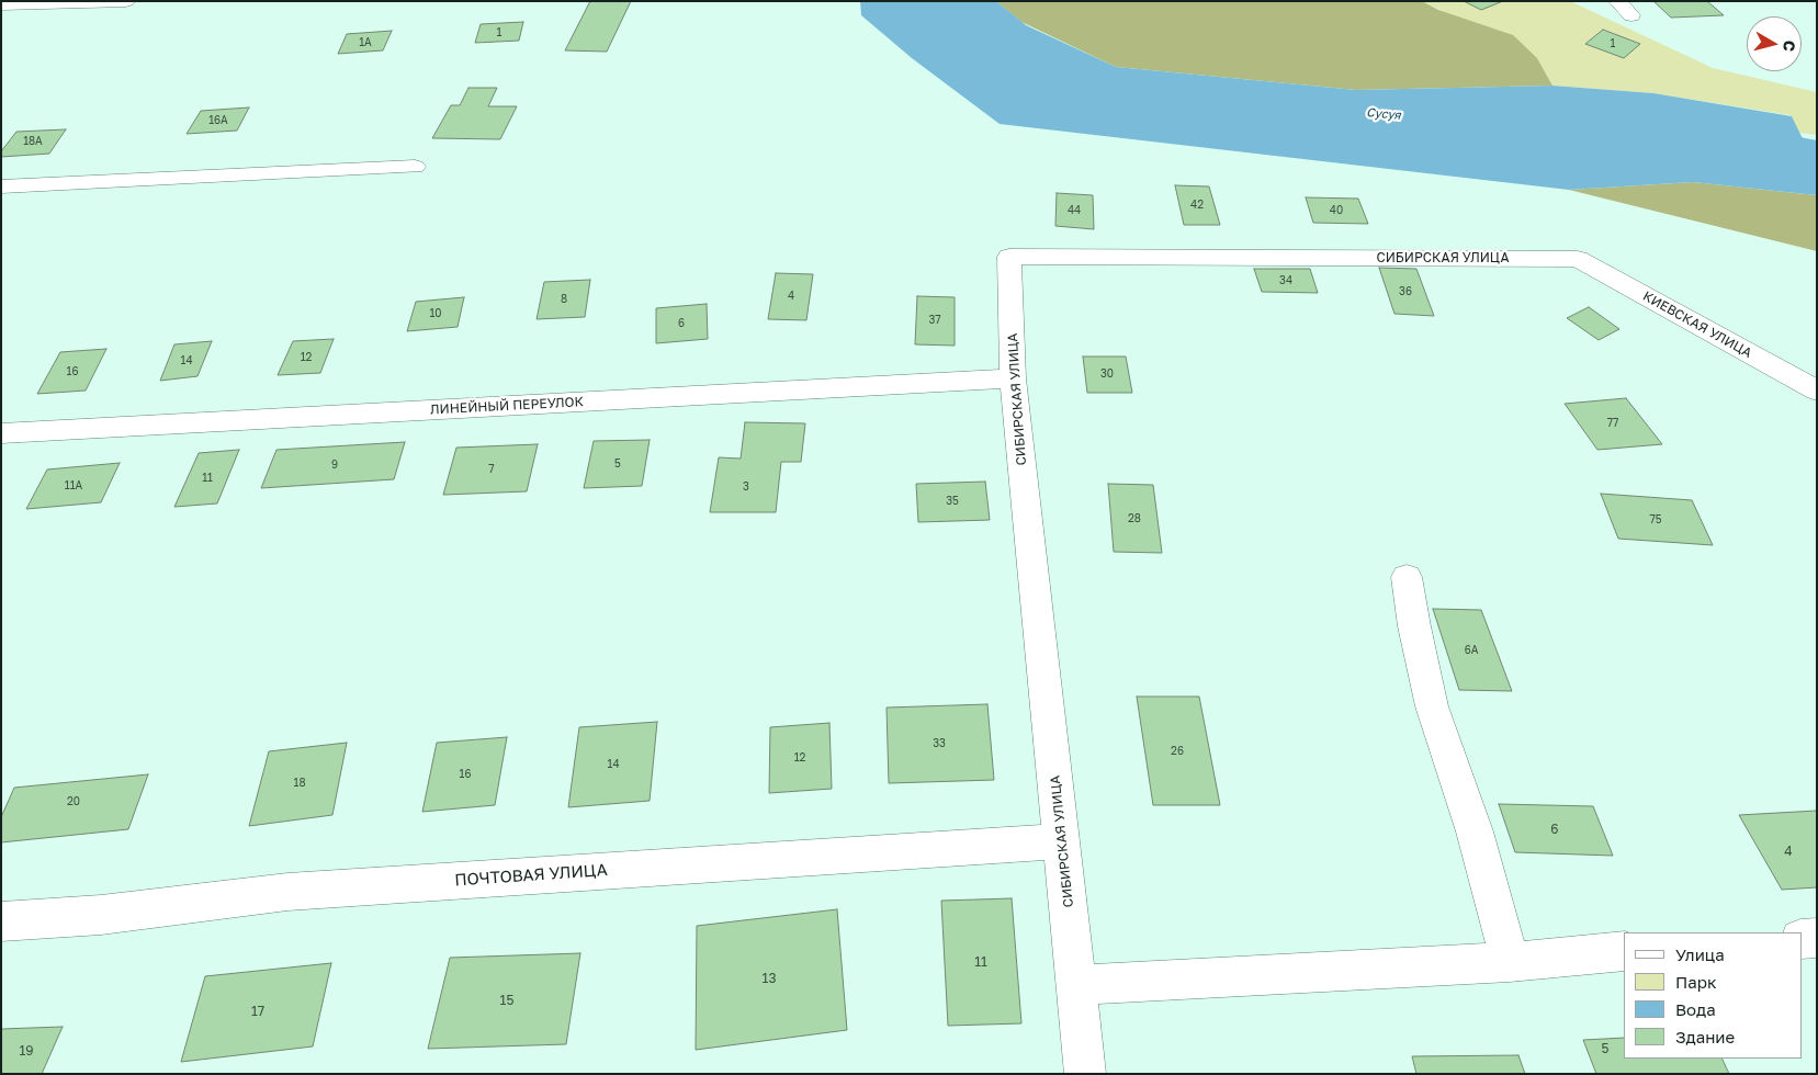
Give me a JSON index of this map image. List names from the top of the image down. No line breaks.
{"streets":{"street":["СИБИРСКАЯ УЛИЦА","КИЕВСКАЯ УЛИЦА","ЛИНЕЙНЫЙ ПЕРЕУЛОК","ПОЧТОВАЯ УЛИЦА"]},"crossings":[["СИБИРСКАЯ УЛИЦА","КИЕВСКАЯ УЛИЦА"],["СИБИРСКАЯ УЛИЦА","ЛИНЕЙНЫЙ ПЕРЕУЛОК"],["СИБИРСКАЯ УЛИЦА","ПОЧТОВАЯ УЛИЦА"]],"water":["Сусуя"],"house_numbers":["1","1А","1","16А","18А","42","44","40","34","36","4","8","10","37","6","12","14","16","30","77","5","9","7","11","11А","3","35","28","75","6А","33","26","12","14","16","18","20","6","4","11","13","15","17","5","19"],"legend":["Улица","Парк","Вода","Здание"],"north":"right"}
